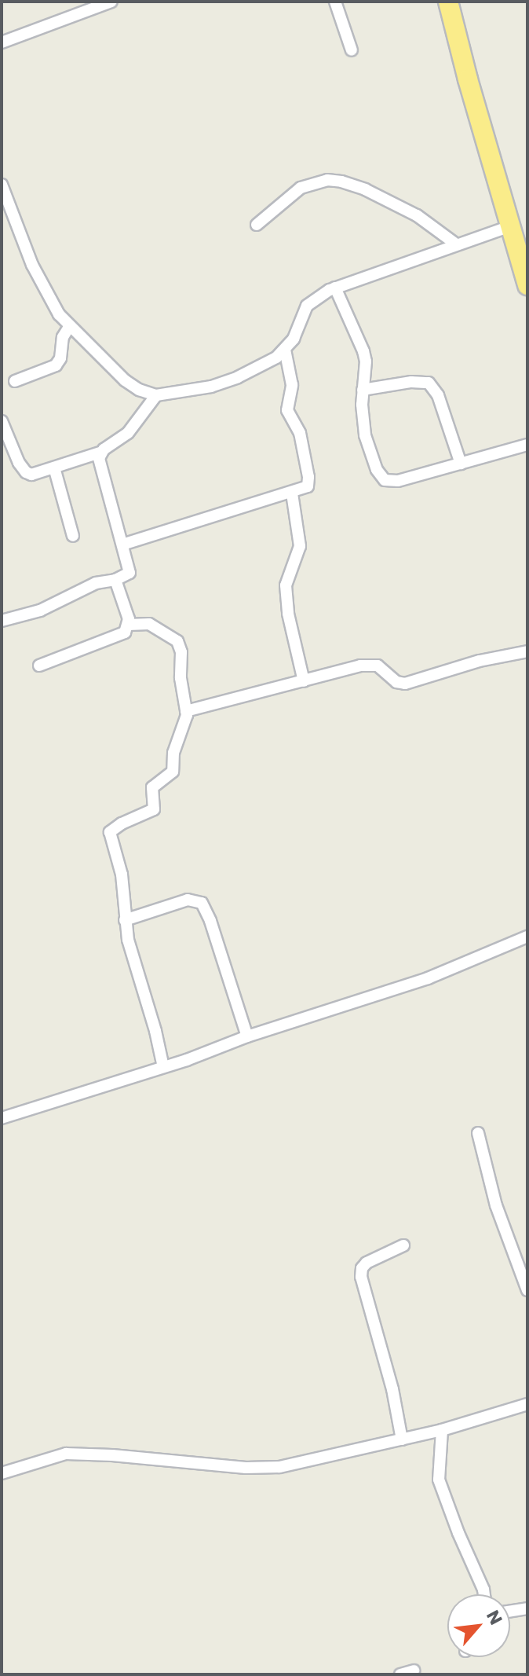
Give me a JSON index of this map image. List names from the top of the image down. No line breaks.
{"north":"top right"}
